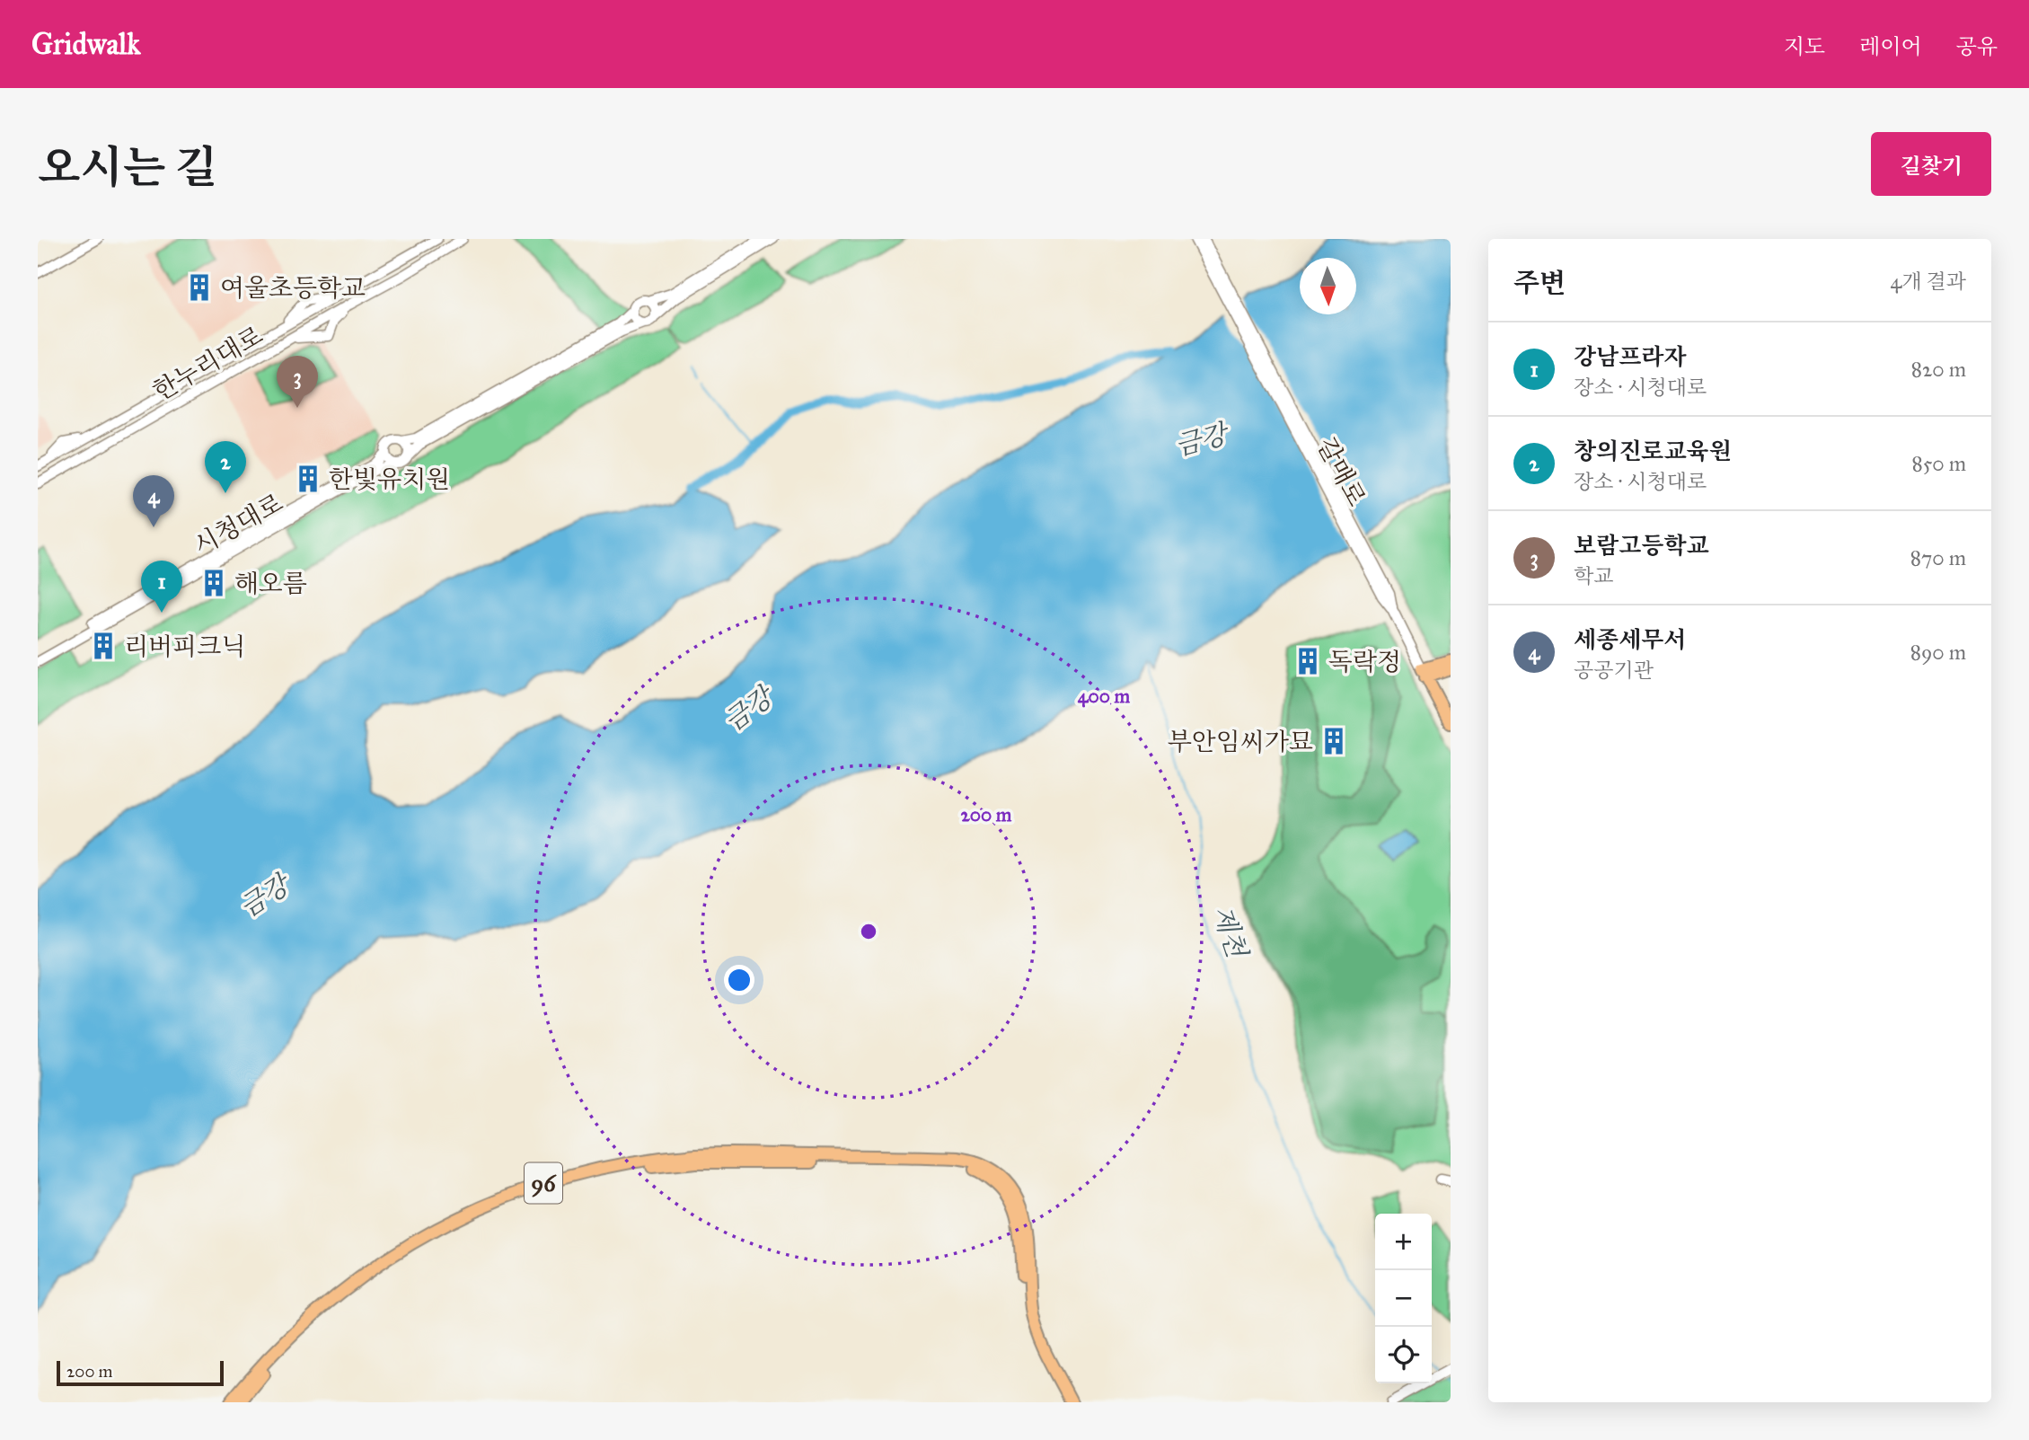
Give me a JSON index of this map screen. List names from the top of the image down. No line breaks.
{"streets":{"main road":["96"],"street":["한누리대로","갈매로","시청대로"]},"water":["금강","제천"],"places":{"building":["여울초등학교","한빛유치원","해오름","리버피크닉","독락정","부안임씨가묘"]},"scale_bar":"200 m","north":"bottom","page":{"header":"Gridwalk","nav":["지도","레이어","공유"],"title":"오시는 길","buttons":"길찾기","heading":["주변","4개 결과"],"list":[{"mark":"1","name":"강남프라자","note":"장소 · 시청대로","value":"820 m"},{"mark":"2","name":"창의진로교육원","note":"장소 · 시청대로","value":"850 m"},{"mark":"3","name":"보람고등학교","note":"학교","value":"870 m"},{"mark":"4","name":"세종세무서","note":"공공기관","value":"890 m"}],"pins":["3","2","4","1"],"map_buttons":["+","−"],"scale":"200 m"},"rings":["400 m","200 m"]}
